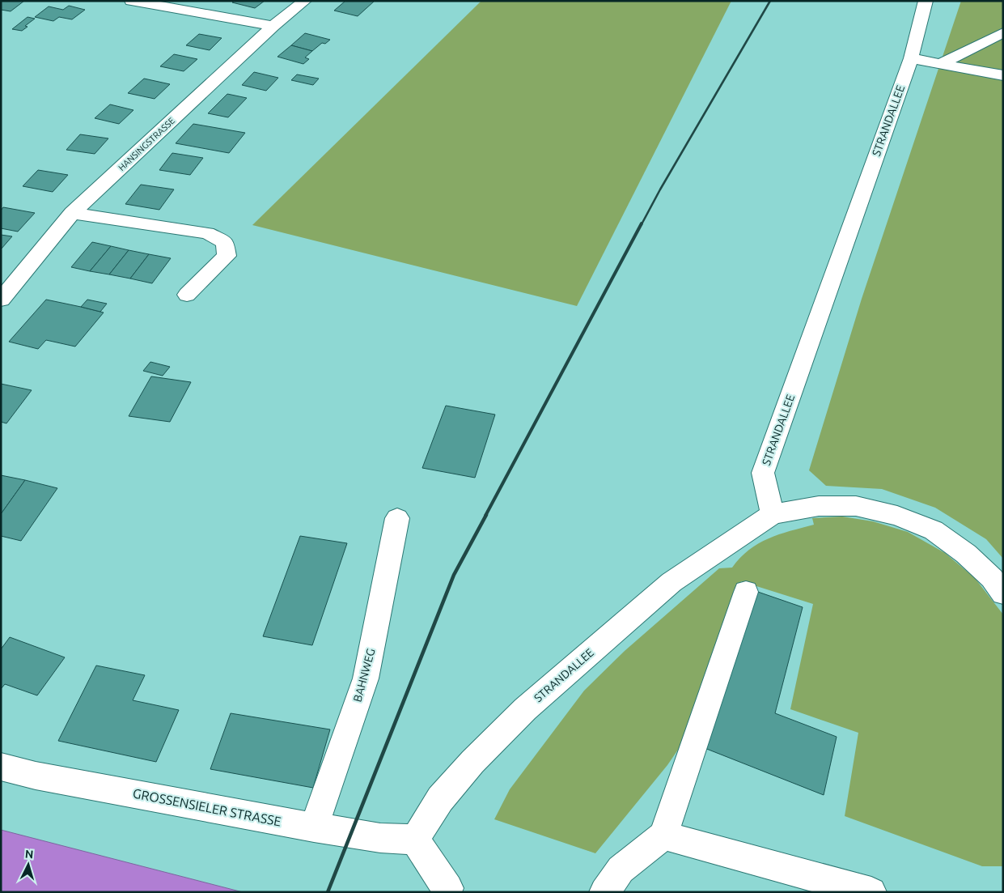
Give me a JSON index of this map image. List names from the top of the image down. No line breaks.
{"streets":{"street":["STRANDALLEE","HANSINGSTRASSE","BAHNWEG","GROSSENSIELER STRASSE"]},"crossings":[["STRANDALLEE","GROSSENSIELER STRASSE"],["BAHNWEG","GROSSENSIELER STRASSE"]],"north":"top"}
